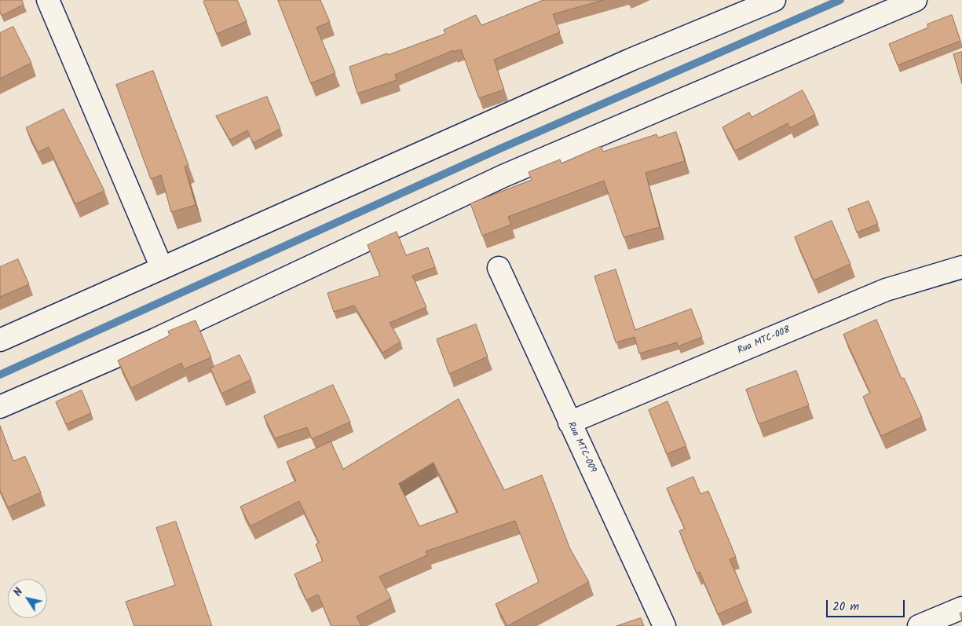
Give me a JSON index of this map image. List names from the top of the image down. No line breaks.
{"streets":{"street":["Rua MTC-008","Rua MTC-009"]},"crossings":[["Rua MTC-008","Rua MTC-009"]],"scale_bar":"20 m","north":"top left"}
